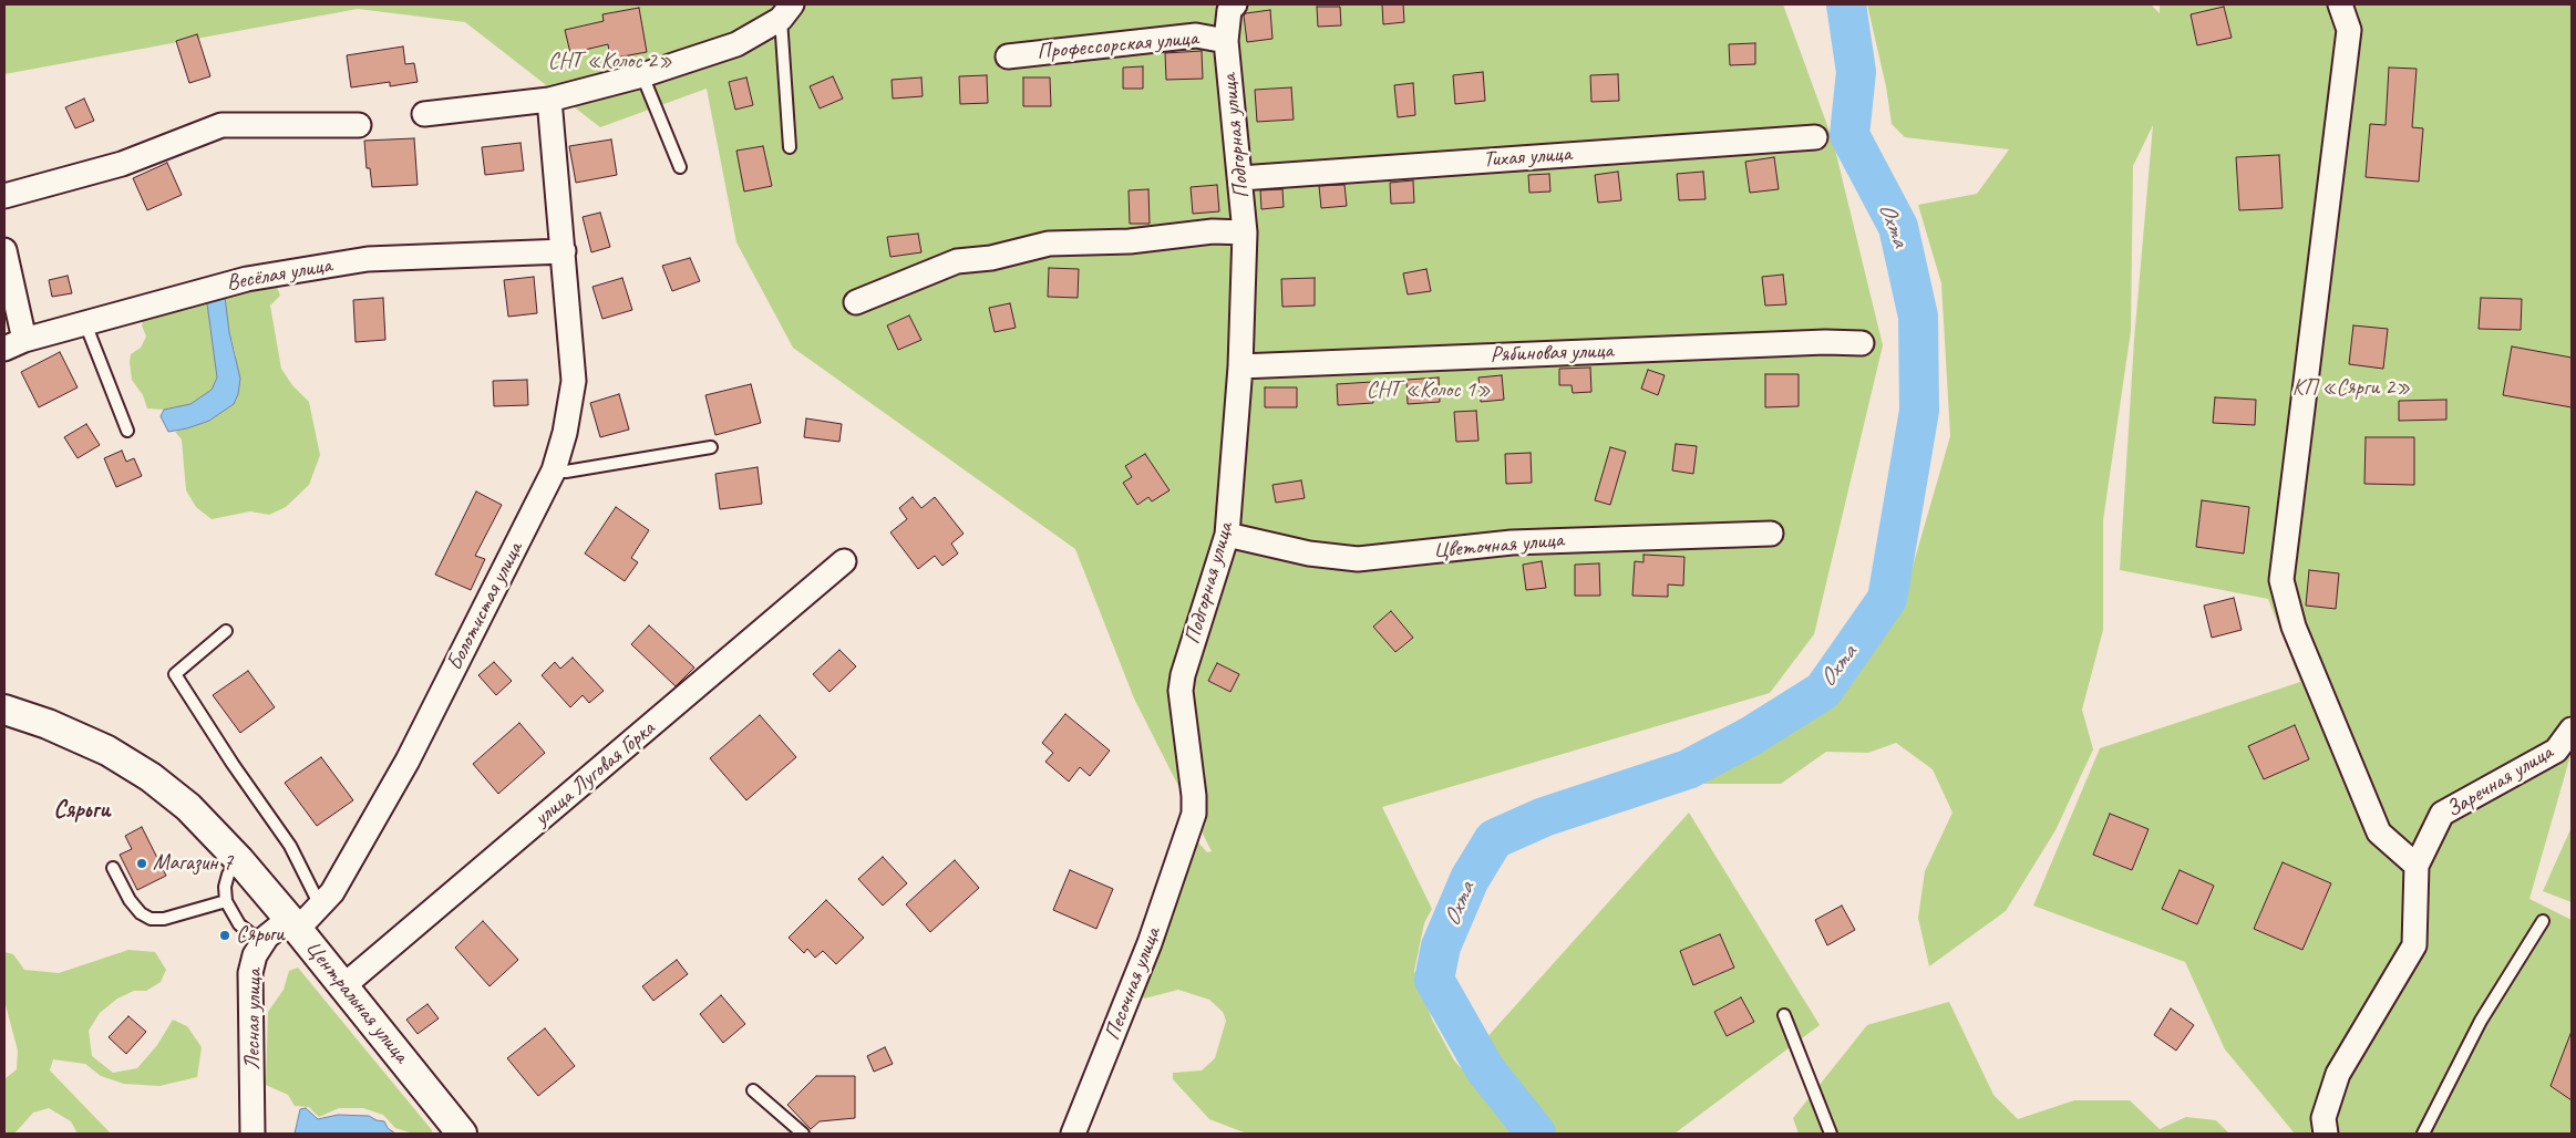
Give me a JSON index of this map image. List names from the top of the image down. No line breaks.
{"streets":{"street":["Профессорская улица","Подгорная улица","Тихая улица","Весёлая улица","Рябиновая улица","Цветочная улица","Болотистая улица","улица Луговая Горка","Заречная улица","Песочная улица","Центральная улица","Лесная улица"]},"crossings":[["Профессорская улица","Подгорная улица"],["Подгорная улица","Тихая улица"],["Подгорная улица","Рябиновая улица"],["Подгорная улица","Цветочная улица"],["Подгорная улица","Песочная улица"],["Весёлая улица","Болотистая улица"],["Болотистая улица","Центральная улица"],["Болотистая улица","Лесная улица"],["улица Луговая Горка","Центральная улица"],["Центральная улица","Лесная улица"]],"districts":["Сярьги"],"water":["Охта"],"parks":["СНТ «Колос 2»","КП «Сярги 2»","СНТ «Колос 1»"],"places":["Магазин 7","Сярьги"]}
